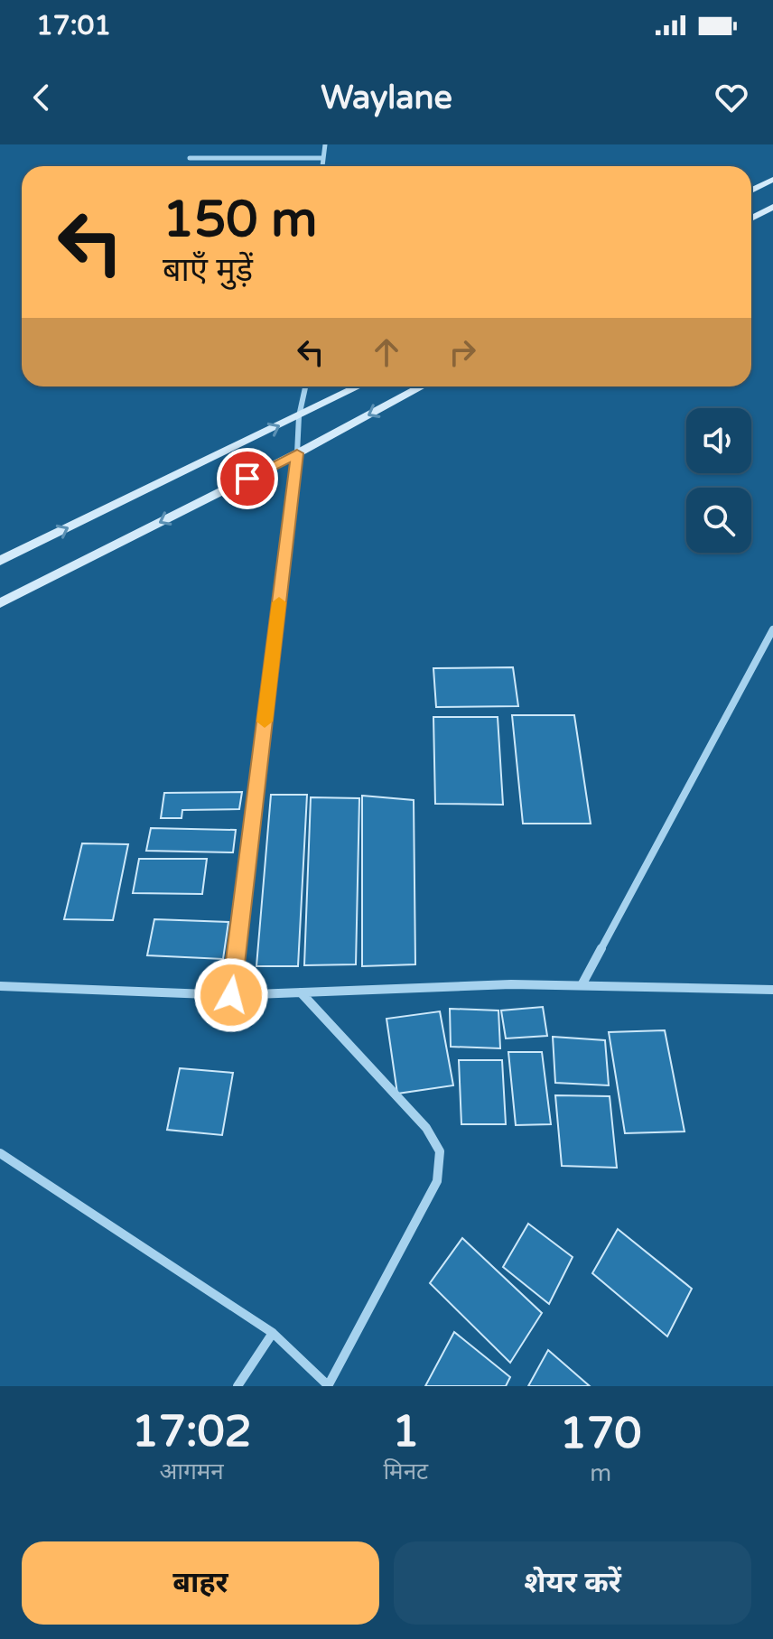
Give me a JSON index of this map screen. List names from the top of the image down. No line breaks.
{"page":{"status":"17:01","header":"Waylane","turn":["150 m","बाएँ मुड़ें"],"eta":["17:02","आगमन","1","मिनट","170","m"],"buttons":["बाहर","शेयर करें"]}}
